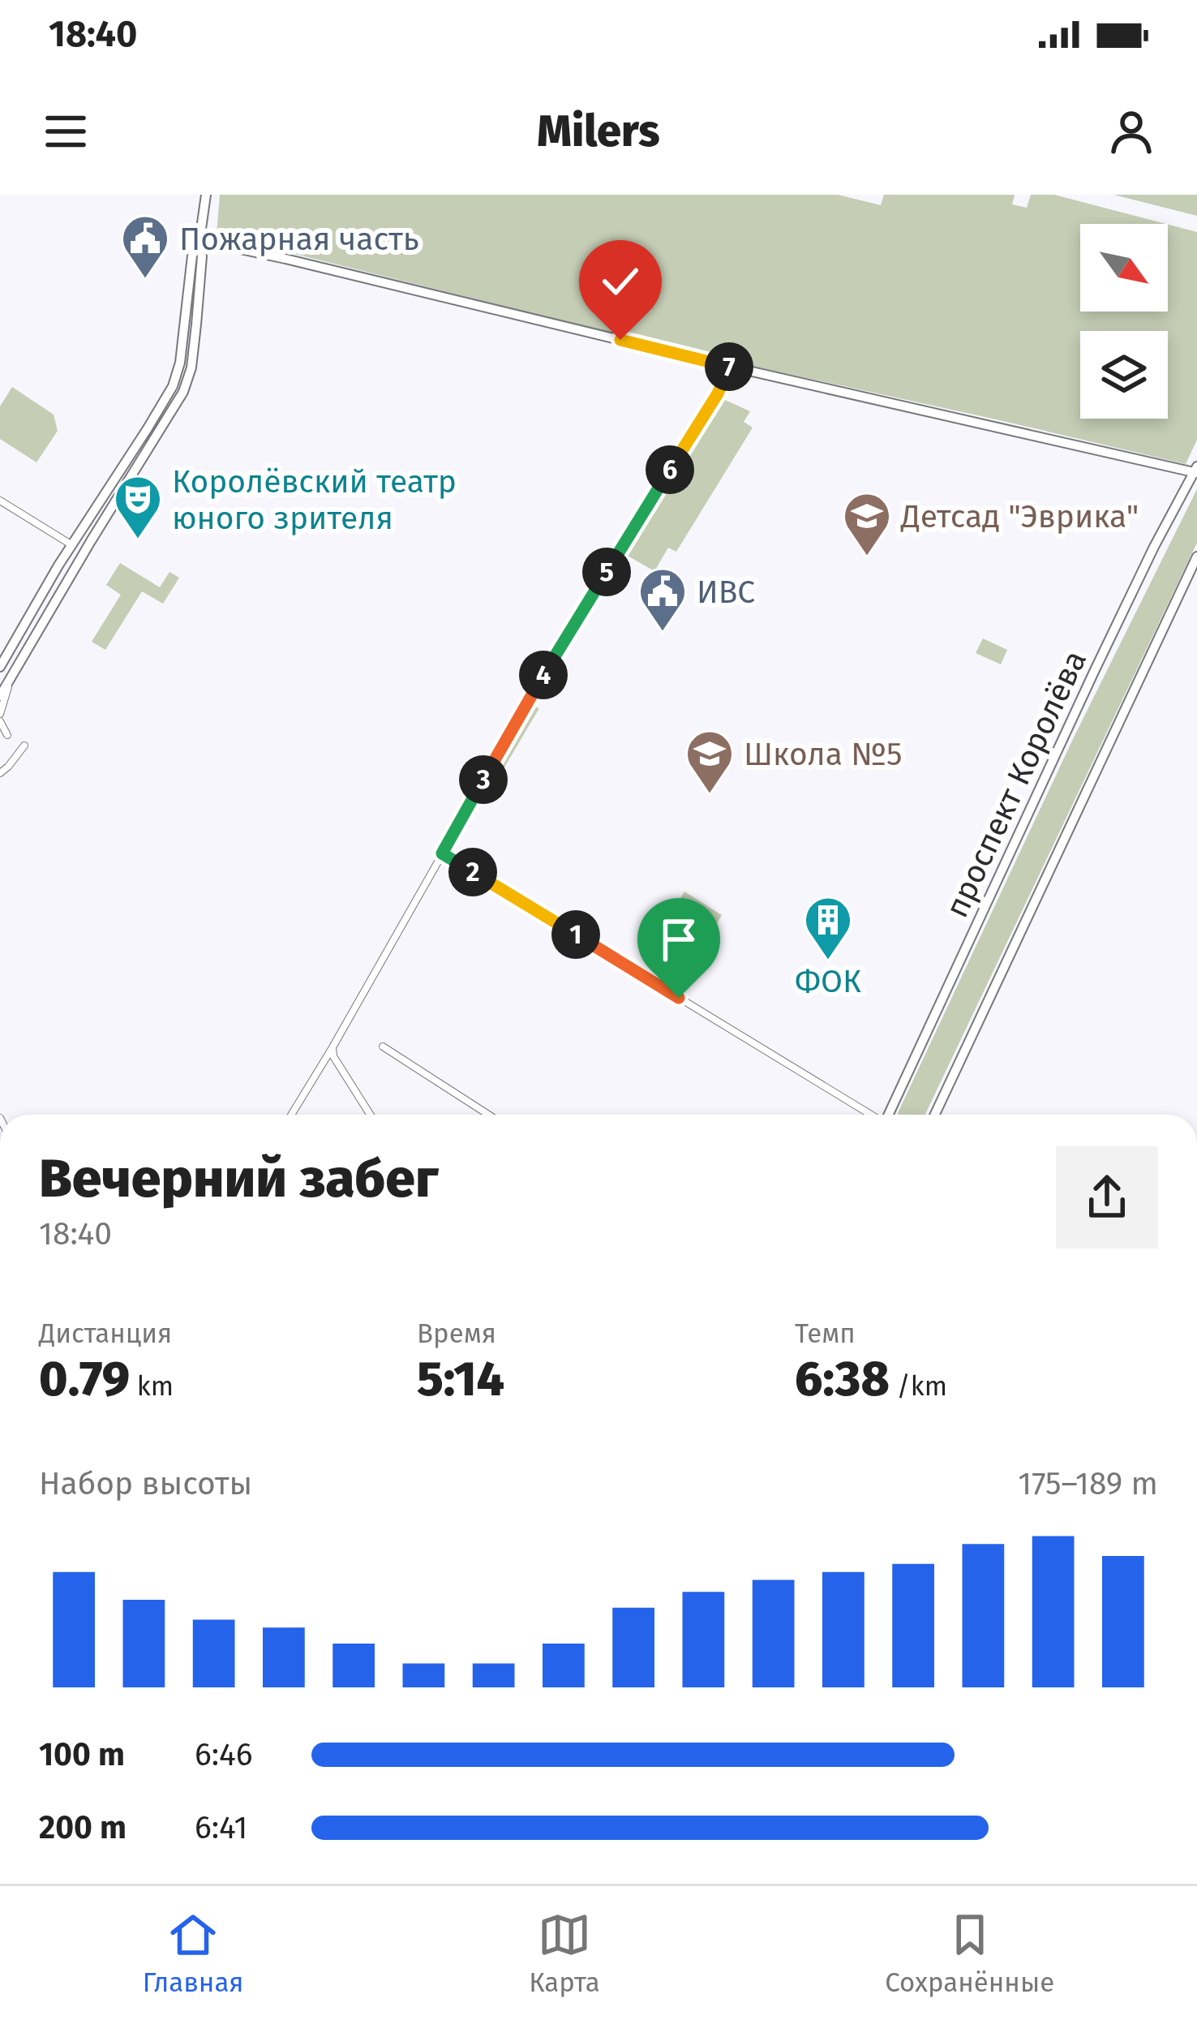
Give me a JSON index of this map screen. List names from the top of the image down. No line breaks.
{"streets":{"main road":["проспект Королёва"]},"places":{"public building":["Пожарная часть","ИВС"],"theatre":["Королёвский театр юного зрителя"],"school or university":["Детсад \"Эврика\"","Школа №5"],"building":["ФОК"]},"north":"bottom right","page":{"status":"18:40","header":"Milers","pins":["7","6","5","4","3","2","1"],"heading":["Вечерний забег","18:40"],"stats":[["Дистанция","0.79 km"],["Время","5:14"],["Темп","6:38 /km"]],"chart":["Набор высоты","175–189 m"],"list":[{"name":"100 m","note":"6:46"},{"name":"200 m","note":"6:41"}],"tabs":["Главная","Карта","Сохранённые"]}}
